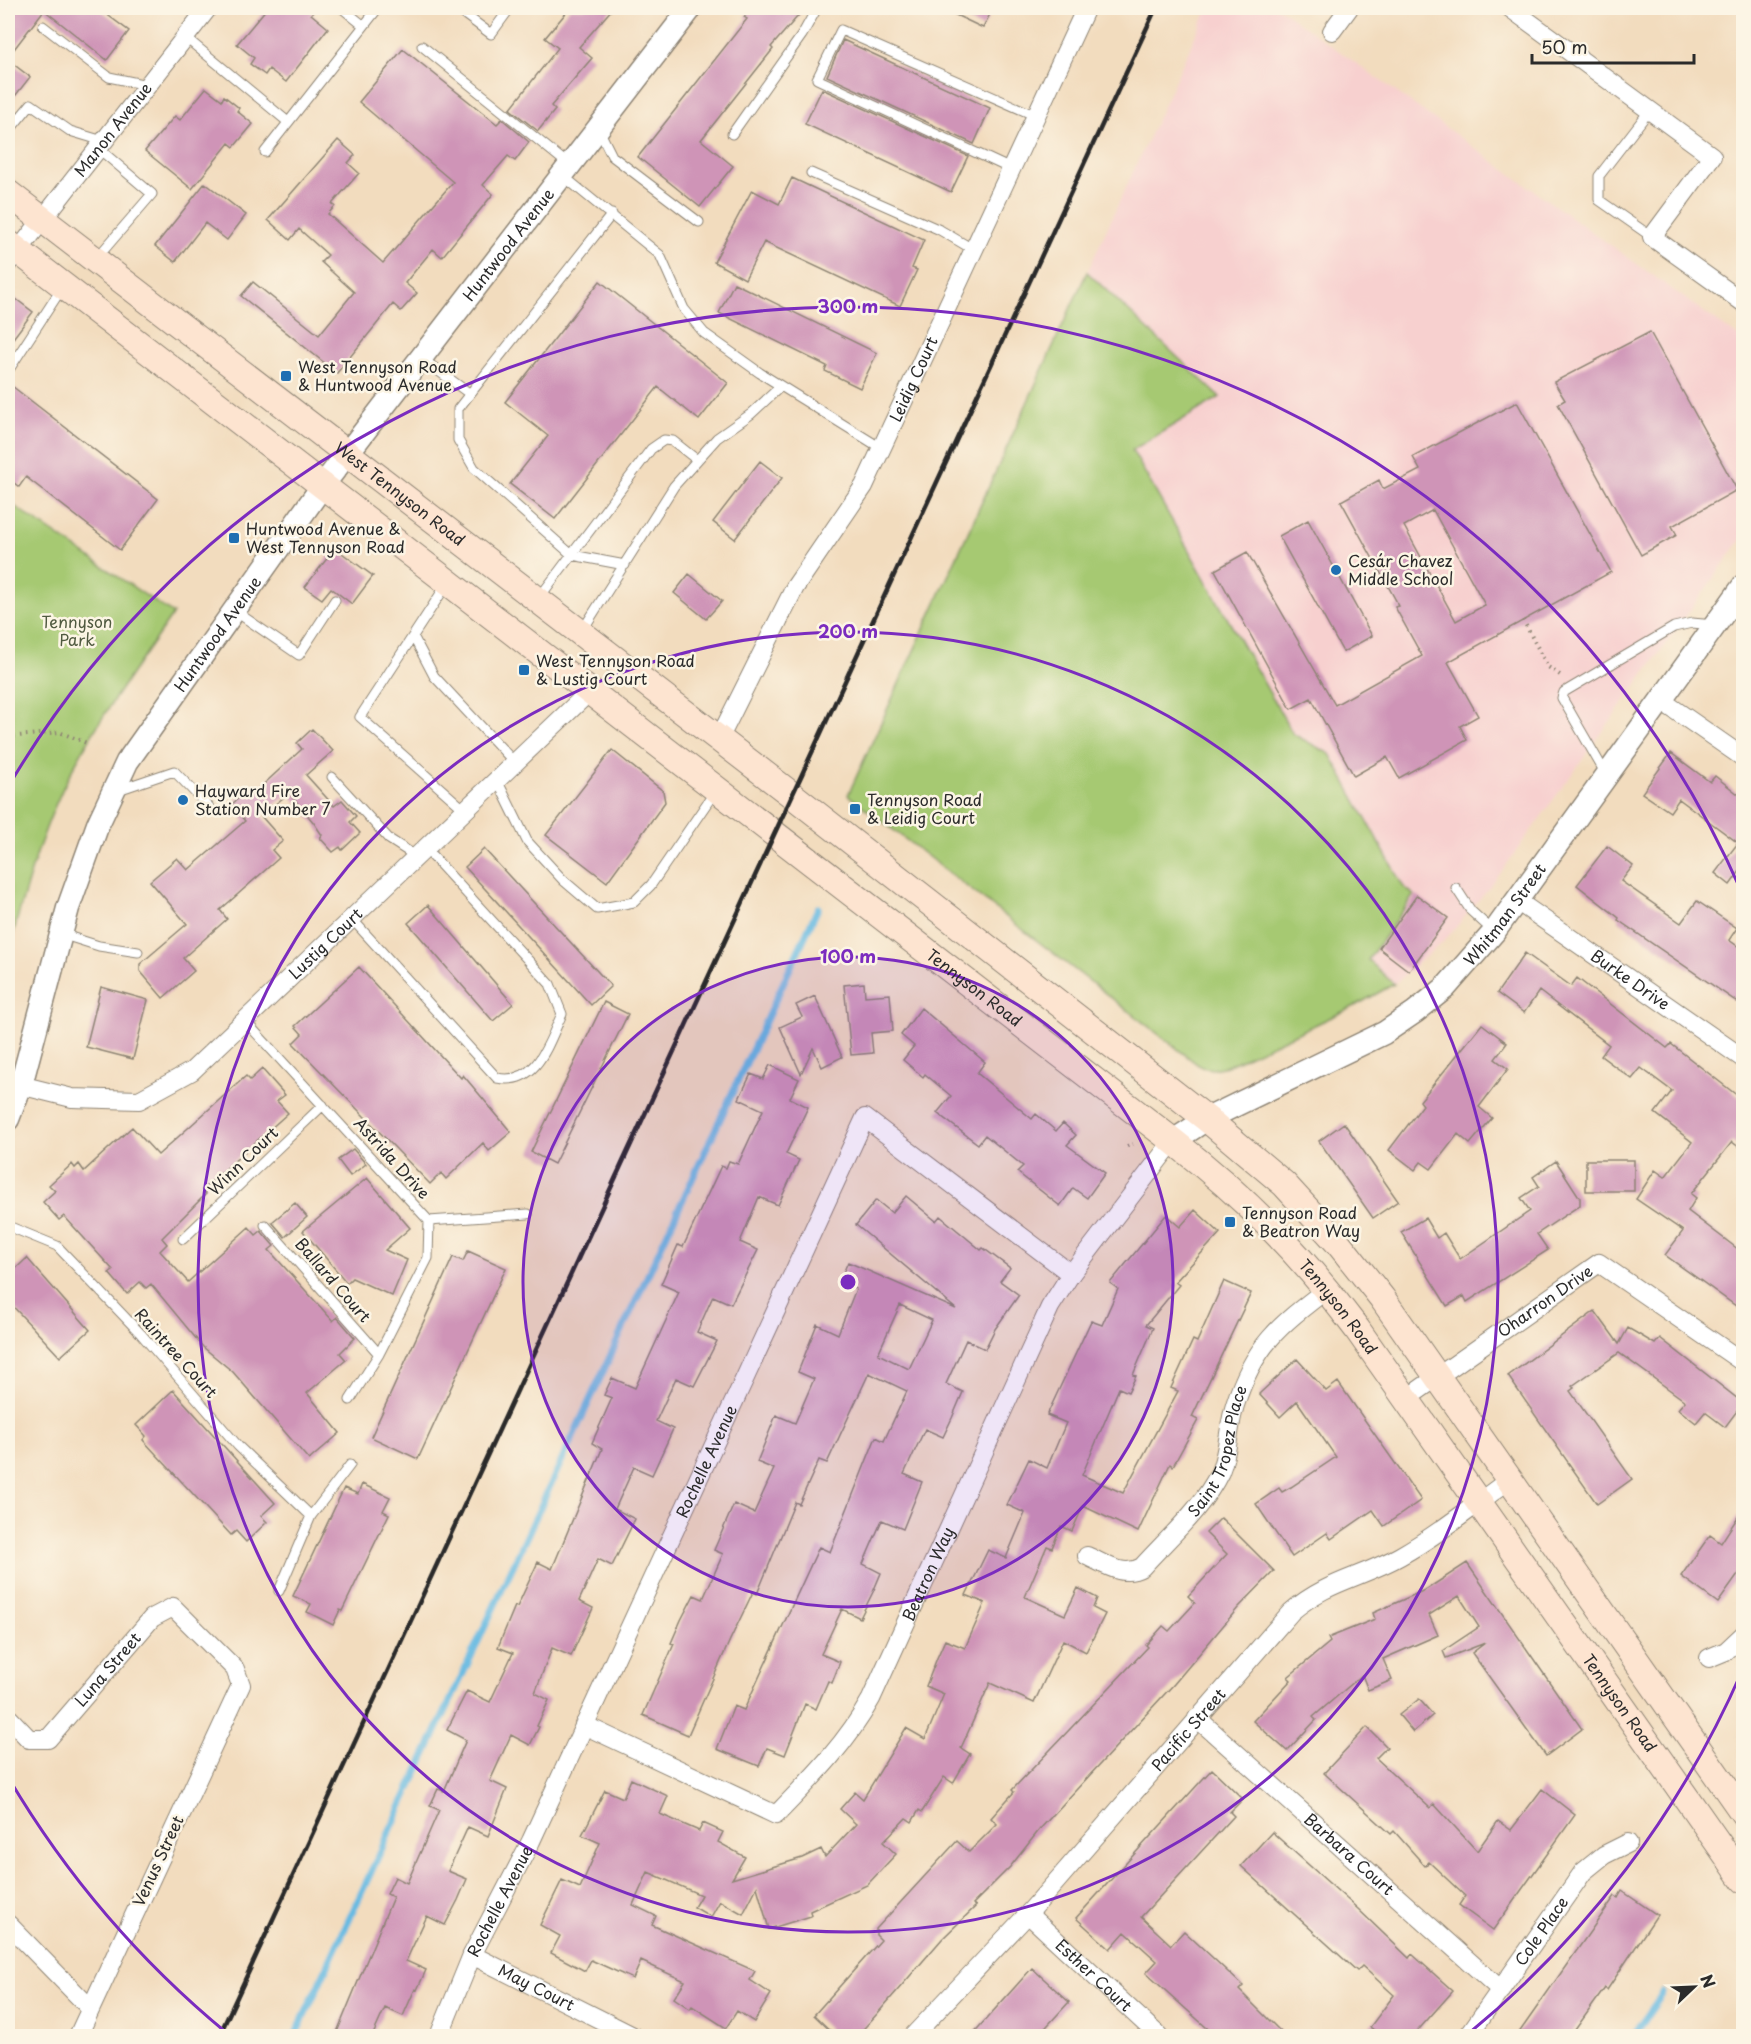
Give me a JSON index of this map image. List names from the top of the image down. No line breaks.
{"streets":{"main road":["West Tennyson Road","Tennyson Road"],"street":["Manon Avenue","Huntwood Avenue","Leidig Court","Whitman Street","Lustig Court","Burke Drive","Oharron Drive","Saint Tropez Place","Rochelle Avenue","Beatron Way","Luna Street","Pacific Street","Barbara Court","Venus Street","Cole Place","Esther Court","May Court"],"lane":["Astrida Drive","Winn Court","Ballard Court","Raintree Court"]},"crossings":[["Manon Avenue","West Tennyson Road"],["Huntwood Avenue","West Tennyson Road"],["Huntwood Avenue","Lustig Court"],["Leidig Court","West Tennyson Road"],["West Tennyson Road","Whitman Street"],["Whitman Street","Burke Drive"],["Whitman Street","Tennyson Road"],["Whitman Street","Beatron Way"],["Lustig Court","Astrida Drive"],["Tennyson Road","Oharron Drive"],["Tennyson Road","Saint Tropez Place"],["Tennyson Road","Beatron Way"],["Tennyson Road","Pacific Street"],["Astrida Drive","Winn Court"],["Astrida Drive","Ballard Court"],["Rochelle Avenue","Beatron Way"],["Rochelle Avenue","May Court"],["Luna Street","Venus Street"],["Pacific Street","Barbara Court"],["Pacific Street","Esther Court"],["Barbara Court","Cole Place"]],"parks":["Tennyson Park"],"places":{"transit":["West Tennyson Road & Huntwood Avenue","Huntwood Avenue & West Tennyson Road","West Tennyson Road & Lustig Court","Tennyson Road & Leidig Court","Tennyson Road & Beatron Way"],"other":["Cesár Chavez Middle School","Hayward Fire Station Number 7"]},"scale_bar":"50 m","north":"top right","rings":["300 m","200 m","100 m"]}
